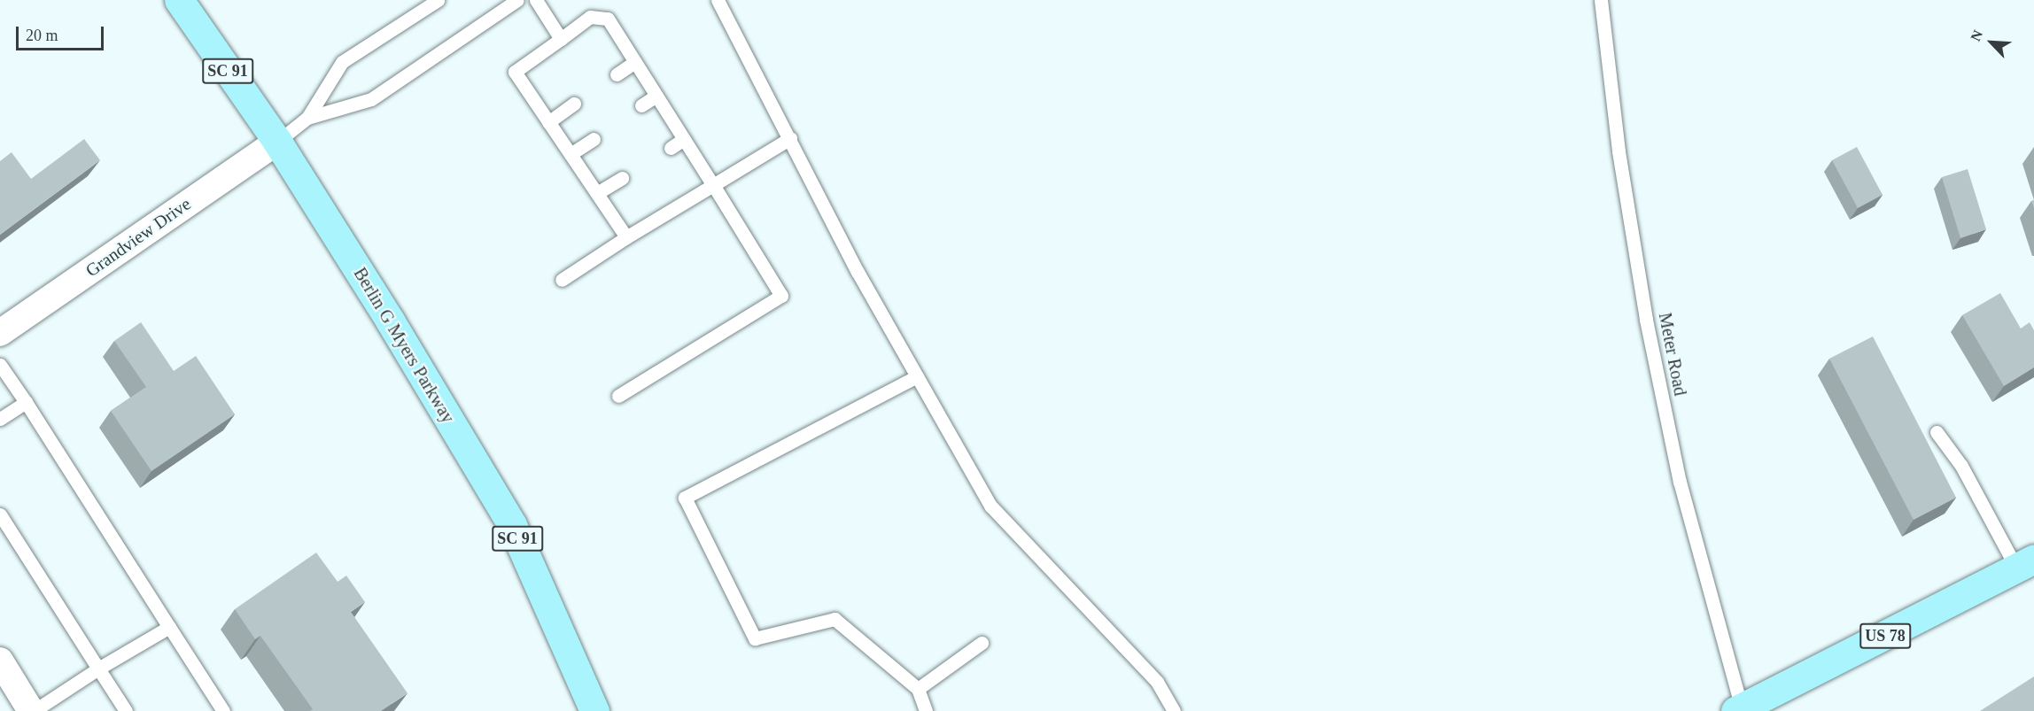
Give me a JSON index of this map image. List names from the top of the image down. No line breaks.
{"streets":{"main road":["SC 91","Berlin G Myers Parkway","US 78"],"street":["Grandview Drive"],"lane":["Meter Road"]},"crossings":[["Grandview Drive","Berlin G Myers Parkway"],["Meter Road","US 78"]],"scale_bar":"20 m","north":"top left"}
